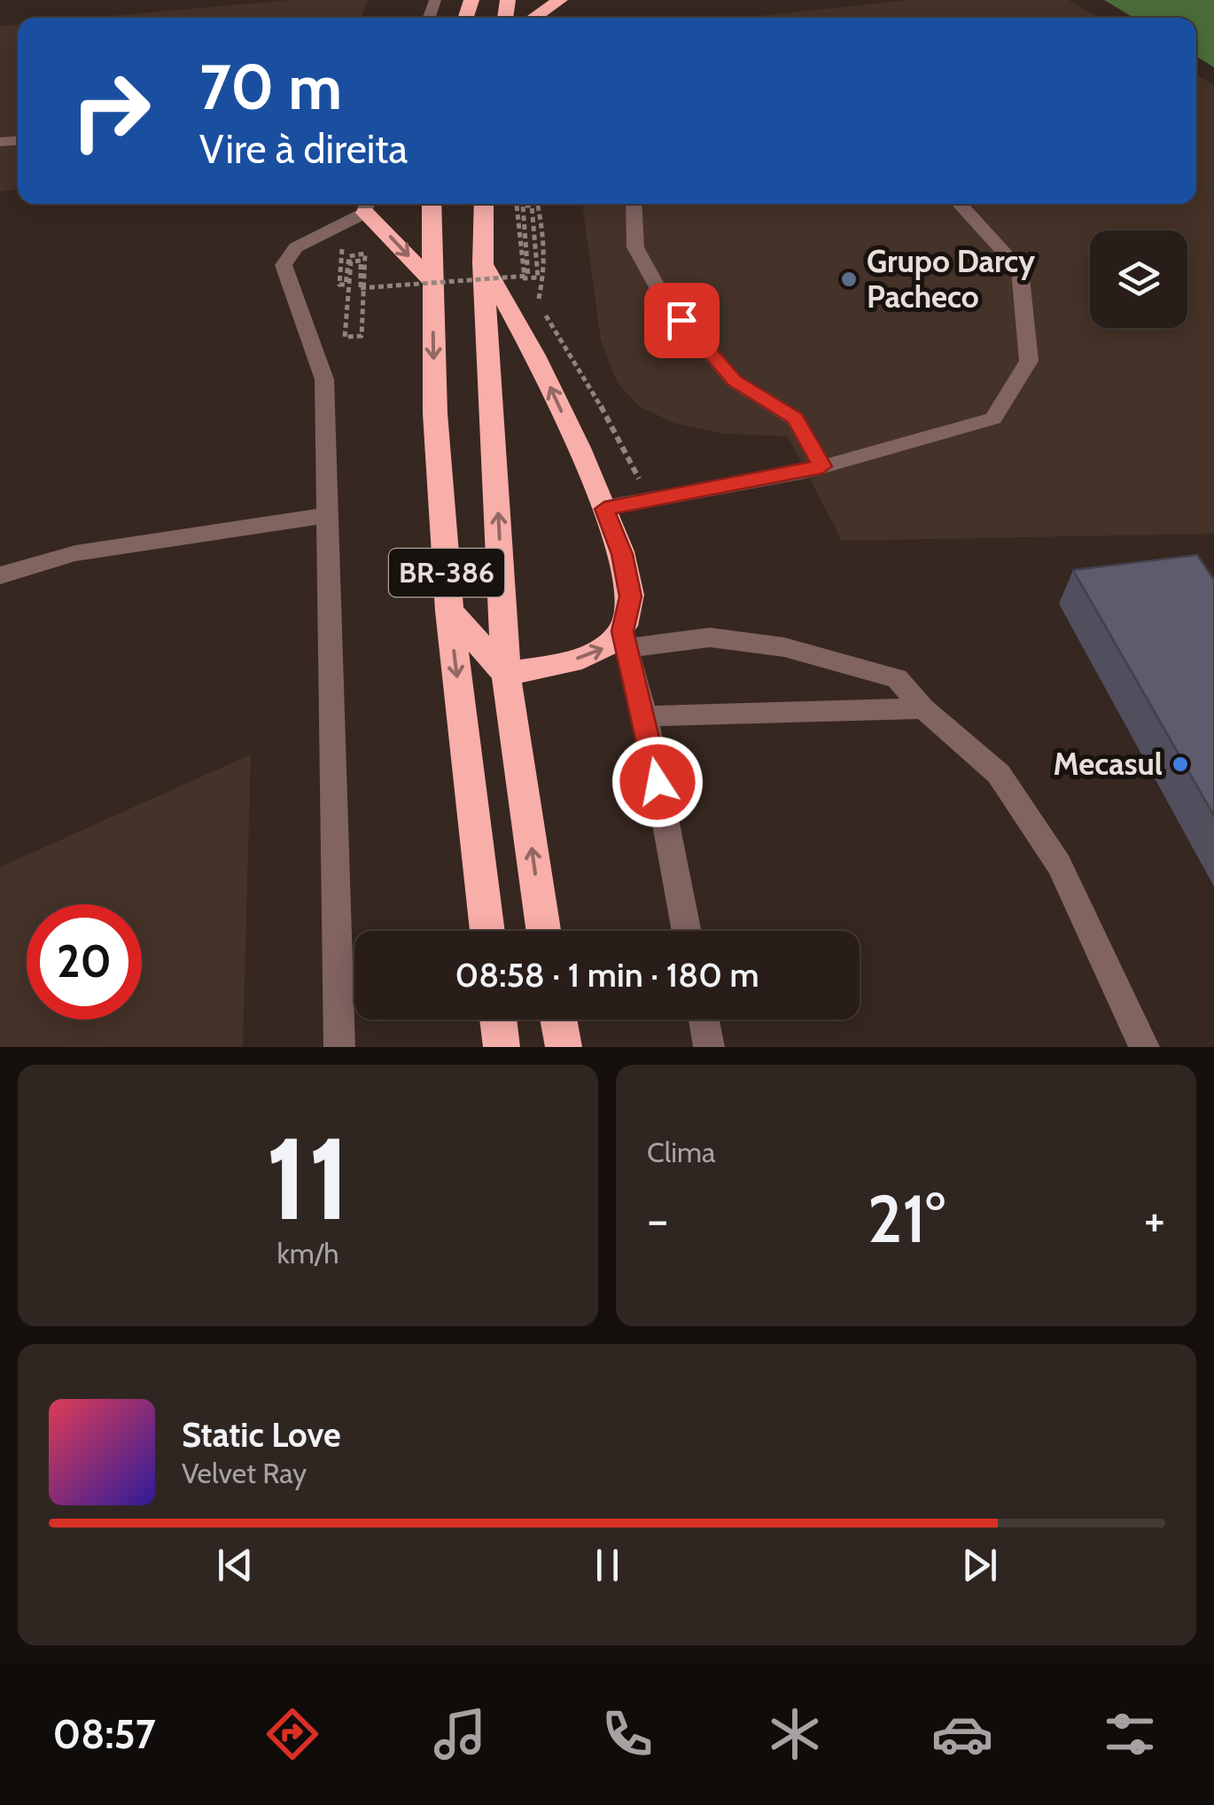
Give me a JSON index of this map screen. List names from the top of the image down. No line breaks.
{"streets":{"highway":["BR-386"]},"places":["Grupo Darcy Pacheco","Mecasul"],"page":{"turn":["70 m","Vire à direita"],"limit":"20","trip":"08:58 · 1 min · 180 m","tile":[["11","km/h"],"Clima"],"heat":["−","21°","+"],"song":["Static Love","Velvet Ray"],"tabs":"08:57"}}
